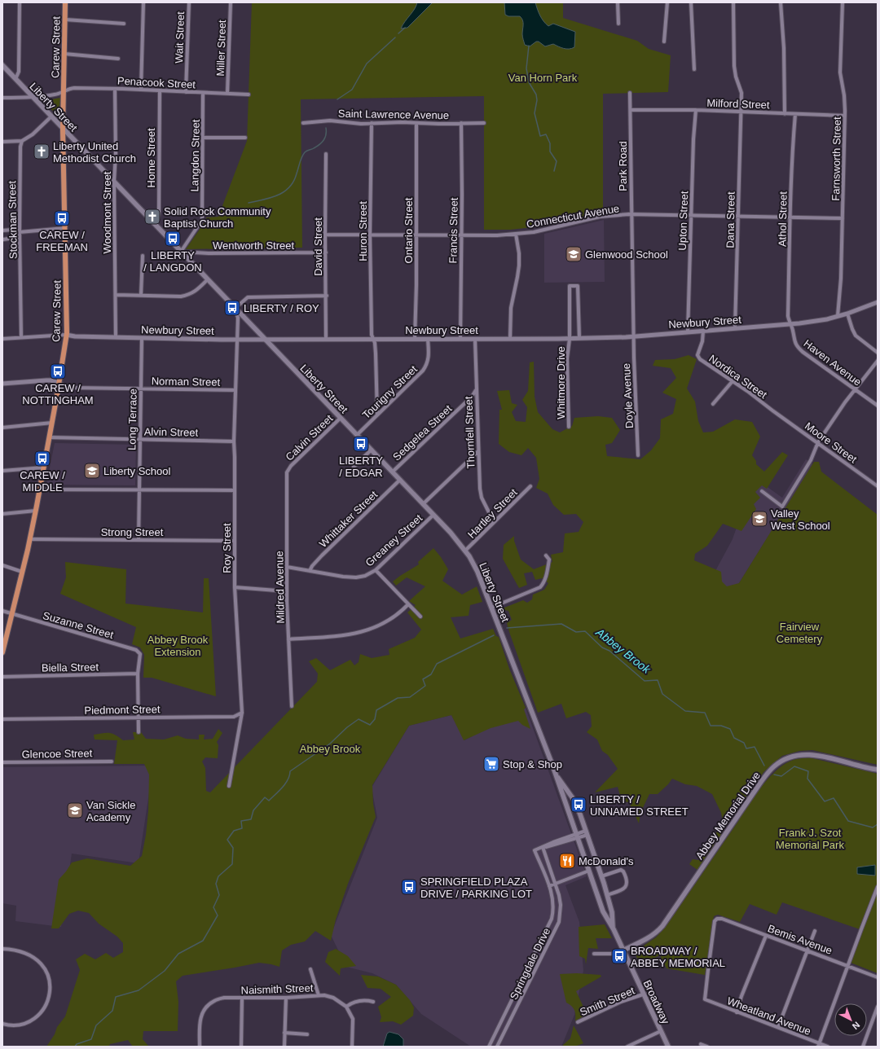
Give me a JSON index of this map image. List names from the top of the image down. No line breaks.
{"streets":{"main road":["Carew Street","Liberty Street","Abbey Memorial Drive","Broadway"],"street":["Wait Street","Miller Street","Penacook Street","Milford Street","Saint Lawrence Avenue","Langdon Street","Home Street","Farnsworth Street","Park Road","Woodmont Street","Connecticut Avenue","Athol Street","Stockman Street","Dana Street","Upton Street","Ontario Street","Francis Street","Huron Street","Wentworth Street","David Street","Newbury Street","Haven Avenue","Nordica Street","Norman Street","Whitmore Drive","Tourigny Street","Doyle Avenue","Long Terrace","Alvin Street","Sedgelea Street","Thornfell Street","Calvin Street","Moore Street","Hartley Street","Whittaker Street","Strong Street","Greaney Street","Roy Street","Mildred Avenue","Suzanne Street","Biella Street","Piedmont Street","Glencoe Street","Bemis Avenue","Springdale Drive","Naismith Street","Smith Street","Wheatland Avenue"]},"crossings":[["Wait Street","Penacook Street"],["Carew Street","Penacook Street"],["Carew Street","Liberty Street"],["Carew Street","Newbury Street"],["Carew Street","Norman Street"],["Carew Street","Alvin Street"],["Carew Street","Strong Street"],["Carew Street","Suzanne Street"],["Miller Street","Penacook Street"],["Penacook Street","Liberty Street"],["Penacook Street","Langdon Street"],["Penacook Street","Home Street"],["Penacook Street","Woodmont Street"],["Milford Street","Farnsworth Street"],["Milford Street","Park Road"],["Milford Street","Athol Street"],["Milford Street","Dana Street"],["Milford Street","Upton Street"],["Liberty Street","Langdon Street"],["Liberty Street","Home Street"],["Liberty Street","Woodmont Street"],["Liberty Street","Wentworth Street"],["Liberty Street","Newbury Street"],["Liberty Street","Tourigny Street"],["Liberty Street","Sedgelea Street"],["Liberty Street","Calvin Street"],["Liberty Street","Hartley Street"],["Liberty Street","Whittaker Street"],["Liberty Street","Greaney Street"],["Liberty Street","Roy Street"],["Liberty Street","Broadway"],["Saint Lawrence Avenue","Ontario Street"],["Saint Lawrence Avenue","Francis Street"],["Saint Lawrence Avenue","Huron Street"],["Langdon Street","Wentworth Street"],["Farnsworth Street","Connecticut Avenue"],["Farnsworth Street","Newbury Street"],["Park Road","Connecticut Avenue"],["Park Road","Newbury Street"],["Park Road","Doyle Avenue"],["Woodmont Street","Newbury Street"],["Connecticut Avenue","Athol Street"],["Connecticut Avenue","Dana Street"],["Connecticut Avenue","Upton Street"],["Connecticut Avenue","Ontario Street"],["Connecticut Avenue","Francis Street"],["Connecticut Avenue","Huron Street"],["Connecticut Avenue","David Street"],["Athol Street","Newbury Street"],["Athol Street","Haven Avenue"],["Stockman Street","Newbury Street"],["Dana Street","Newbury Street"],["Upton Street","Newbury Street"],["Ontario Street","Newbury Street"],["Francis Street","Newbury Street"],["Huron Street","Newbury Street"],["Huron Street","Tourigny Street"],["Wentworth Street","David Street"],["David Street","Newbury Street"],["Newbury Street","Haven Avenue"],["Newbury Street","Nordica Street"],["Newbury Street","Whitmore Drive"],["Newbury Street","Tourigny Street"],["Newbury Street","Doyle Avenue"],["Newbury Street","Long Terrace"],["Newbury Street","Thornfell Street"],["Newbury Street","Roy Street"],["Nordica Street","Moore Street"],["Norman Street","Long Terrace"],["Norman Street","Roy Street"],["Long Terrace","Alvin Street"],["Long Terrace","Strong Street"],["Alvin Street","Roy Street"],["Sedgelea Street","Thornfell Street"],["Thornfell Street","Hartley Street"],["Calvin Street","Mildred Avenue"],["Whittaker Street","Greaney Street"],["Strong Street","Roy Street"],["Greaney Street","Mildred Avenue"],["Roy Street","Piedmont Street"],["Suzanne Street","Biella Street"],["Abbey Memorial Drive","Broadway"],["Bemis Avenue","Wheatland Avenue"],["Smith Street","Broadway"]],"water":["Abbey Brook"],"parks":["Van Horn Park","Fairview Cemetery","Abbey Brook Extension","Abbey Brook","Frank J. Szot Memorial Park"],"places":{"church":["Liberty United Methodist Church","Solid Rock Community Baptist Church"],"bus stop":["CAREW / FREEMAN","LIBERTY / LANGDON","LIBERTY / ROY","CAREW / NOTTINGHAM","LIBERTY / EDGAR","CAREW / MIDDLE","LIBERTY / UNNAMED STREET","SPRINGFIELD PLAZA DRIVE / PARKING LOT","BROADWAY / ABBEY MEMORIAL"],"school or university":["Glenwood School","Liberty School","Valley West School","Van Sickle Academy"],"supermarket":["Stop & Shop"],"restaurant":["McDonald's"]},"north":"bottom right"}
